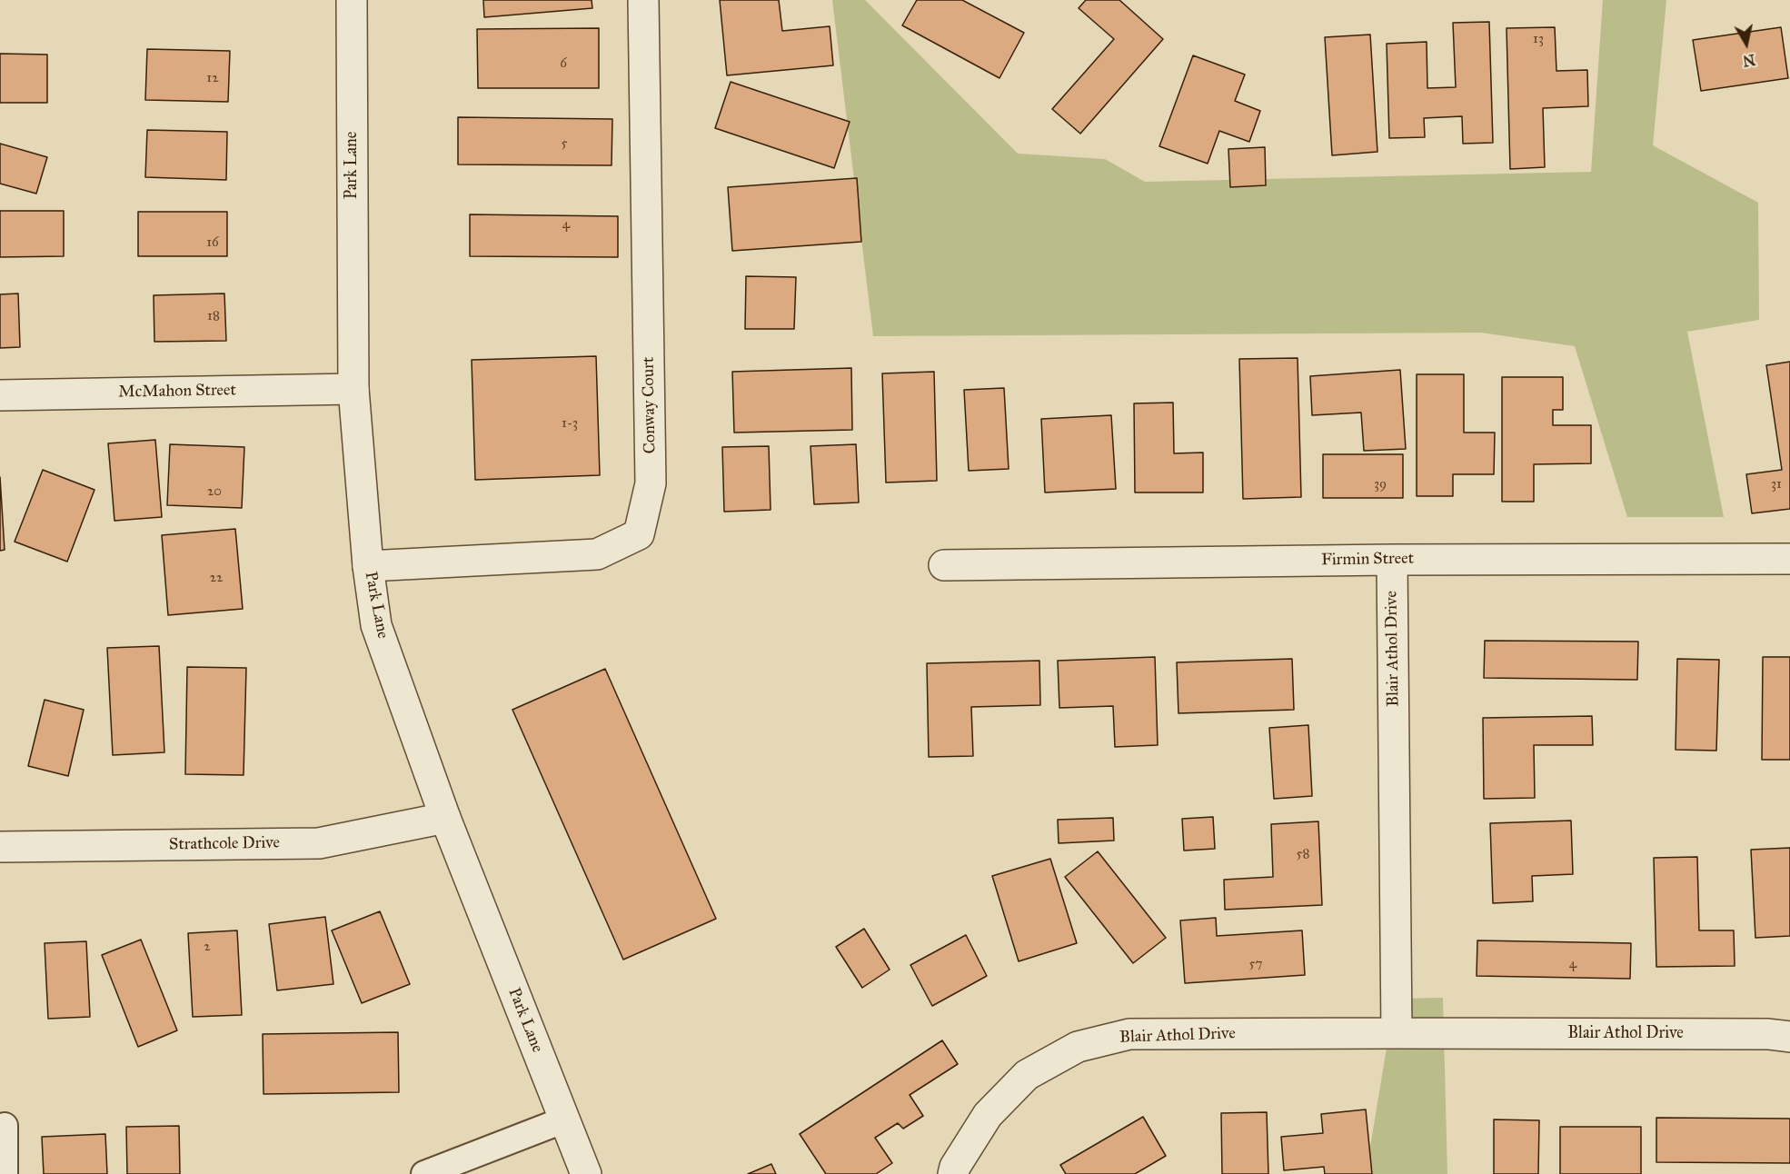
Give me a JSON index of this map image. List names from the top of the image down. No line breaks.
{"streets":{"street":["Park Lane","McMahon Street","Conway Court","Firmin Street","Blair Athol Drive","Strathcole Drive"]},"crossings":[["Park Lane","McMahon Street"],["Park Lane","Conway Court"],["Park Lane","Strathcole Drive"],["Firmin Street","Blair Athol Drive"]],"house_numbers":["13","6","12","5","4","16","18","1-3","39","31","20","22","58","2","57","4"],"north":"bottom"}
